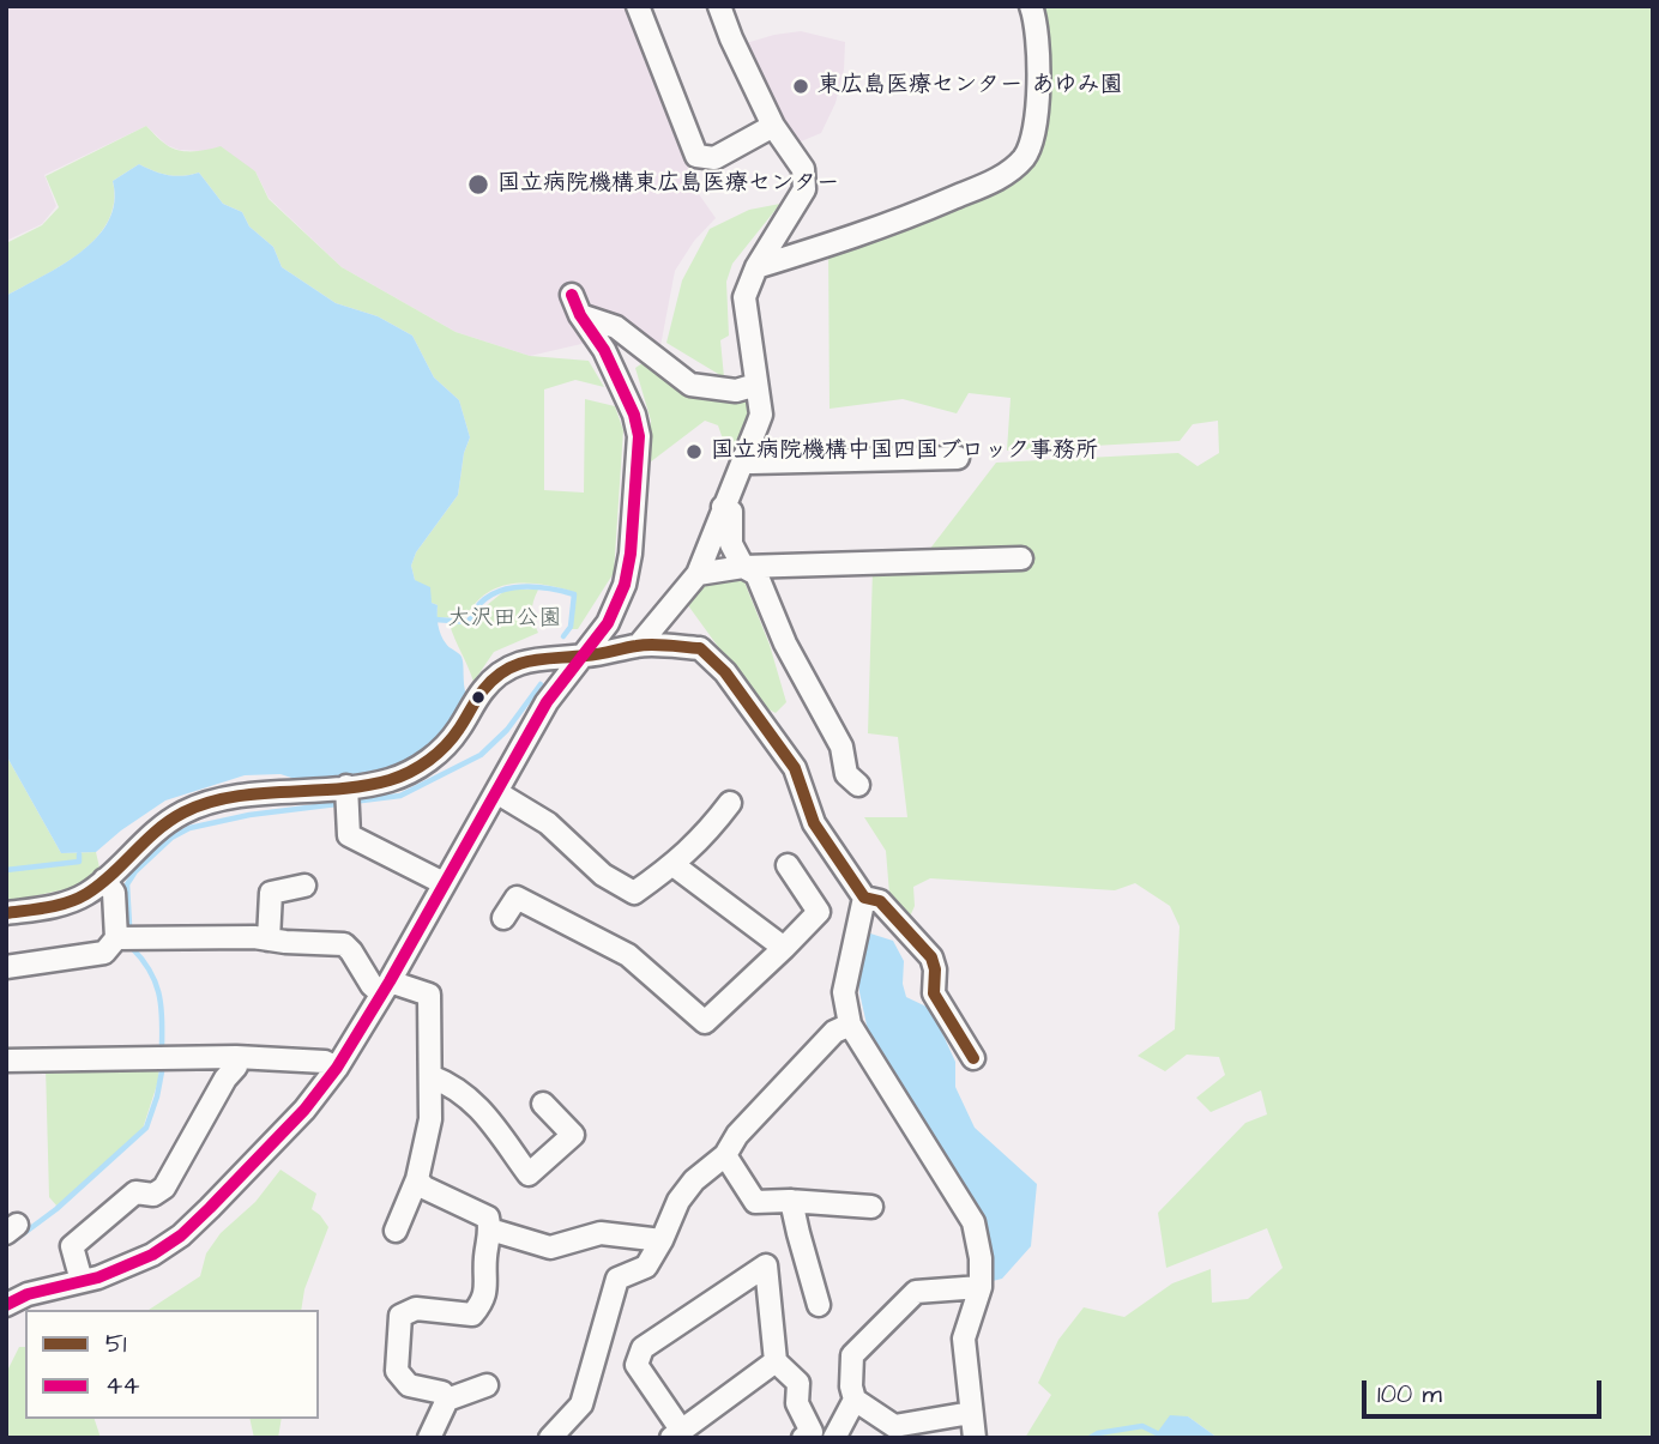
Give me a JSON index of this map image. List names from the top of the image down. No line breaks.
{"parks":["大沢田公園"],"places":["東広島医療センター あゆみ園","国立病院機構東広島医療センター","国立病院機構中国四国ブロック事務所"],"lines":["transit line 44","transit line 51"],"legend":["51","44"],"scale_bar":"100 m"}
